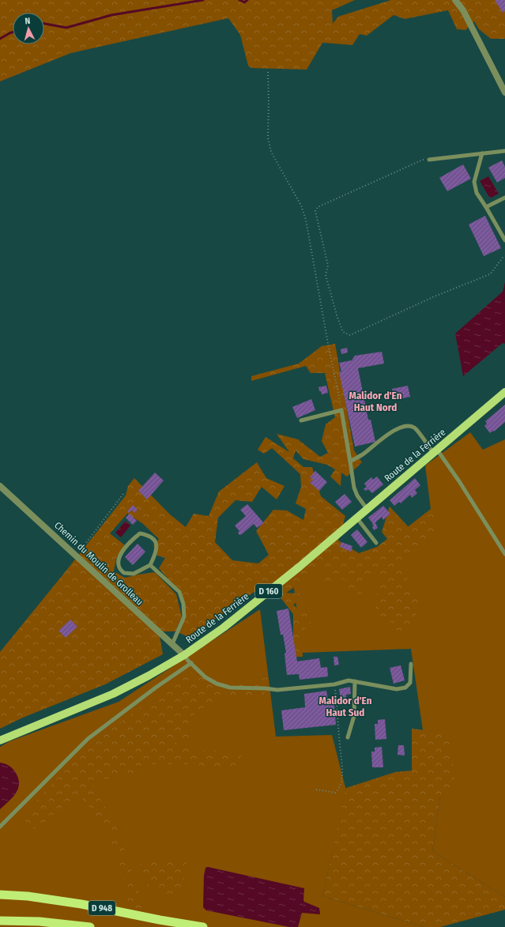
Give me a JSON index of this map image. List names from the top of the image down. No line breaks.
{"streets":{"highway":["D 948"],"main road":["Route de la Ferrière","D 160"],"street":["Chemin du Moulin de Grolleau"]},"crossings":[["Route de la Ferrière","Chemin du Moulin de Grolleau"]],"districts":["Malidor d'En Haut Nord","Malidor d'En Haut Sud"],"north":"top"}
